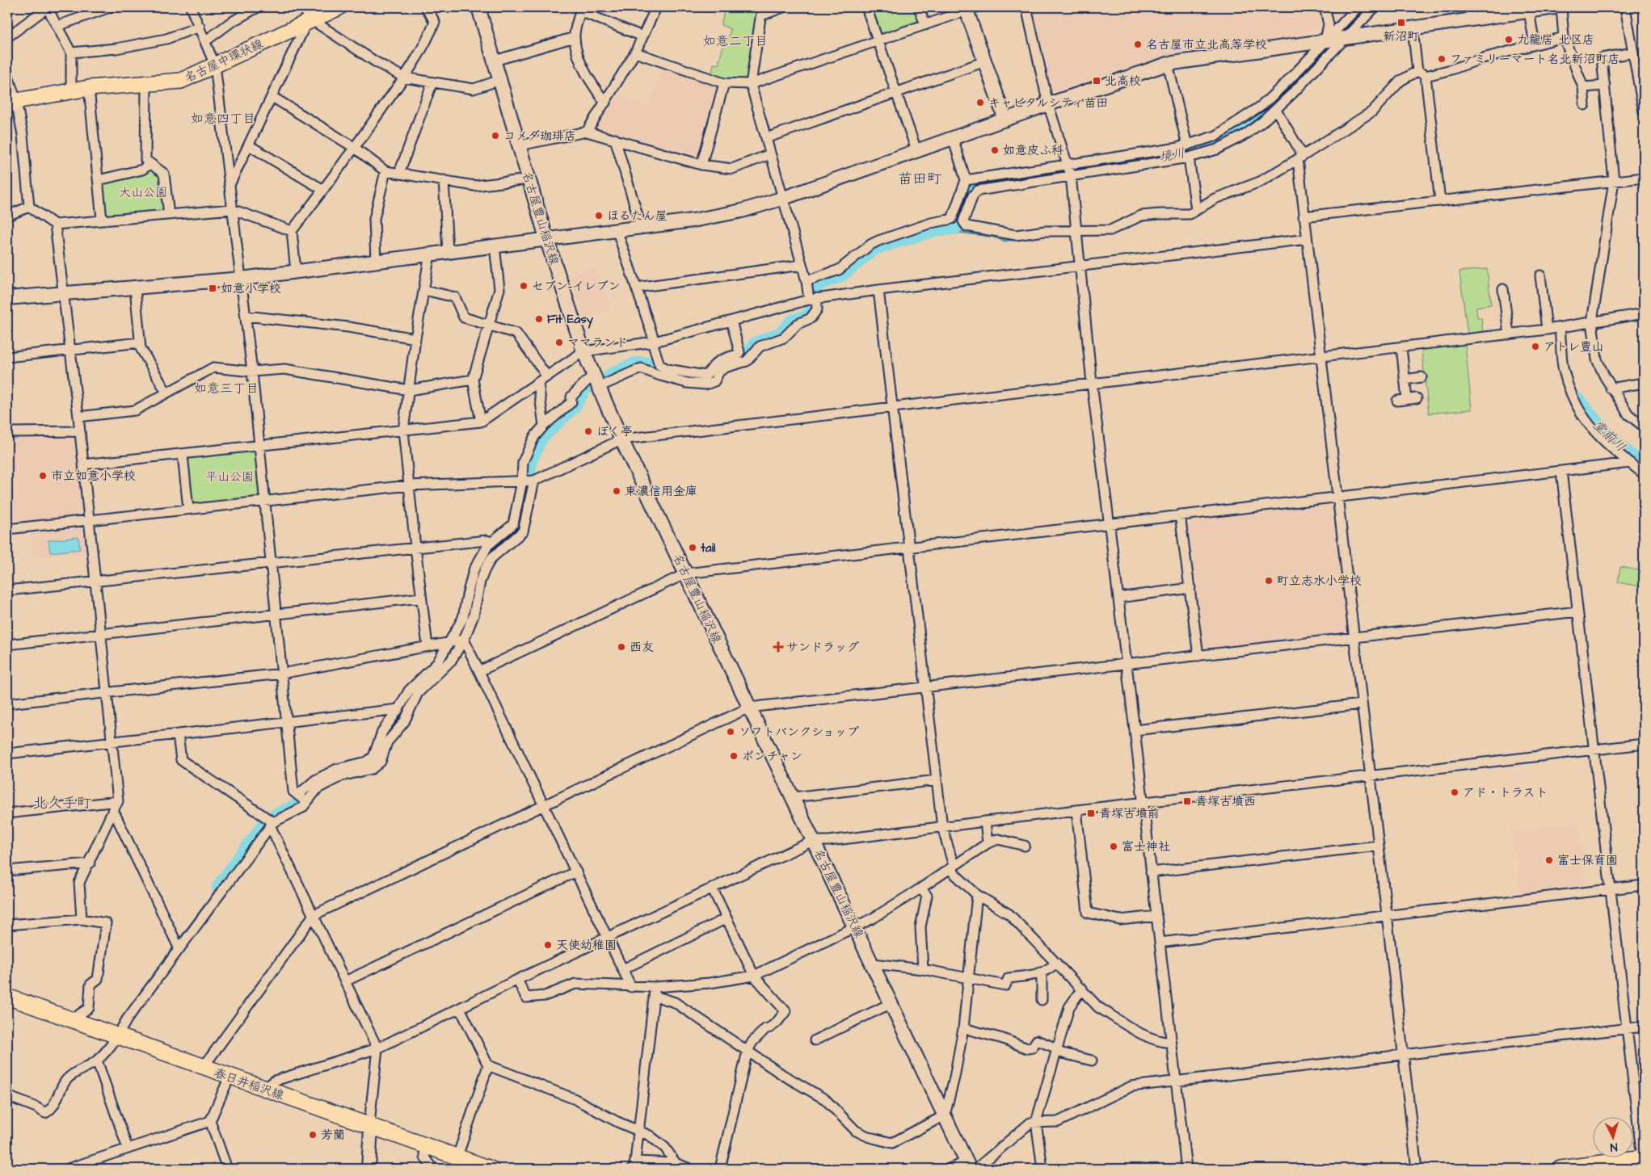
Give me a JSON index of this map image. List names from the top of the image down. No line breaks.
{"streets":{"main road":["名古屋中環状線","春日井稲沢線"],"street":["名古屋豊山稲沢線"]},"districts":["如意二丁目","如意四丁目","苗田町","如意三丁目","北久手町"],"water":["境川","堂前川"],"parks":["大山公園","平山公園"],"places":{"transit":["新沼町","北高校","如意小学校","青塚古墳西","青塚古墳前"],"other":["九龍居 北区店","名古屋市立北高等学校","ファミリーマート名北新沼町店","キャピタルシティ苗田","コメダ珈琲店","如意皮ふ科","ほるたん屋","セブン-イレブン","Fit Easy","ママランド","アトレ豊山","ぼく亭","市立如意小学校","東濃信用金庫","tail","町立志水小学校","西友","ソフトバンクショップ","ポンチャン","アド・トラスト","富士神社","富士保育園","天使幼稚園","芳蘭"],"health":["サンドラッグ"]},"north":"bottom"}
